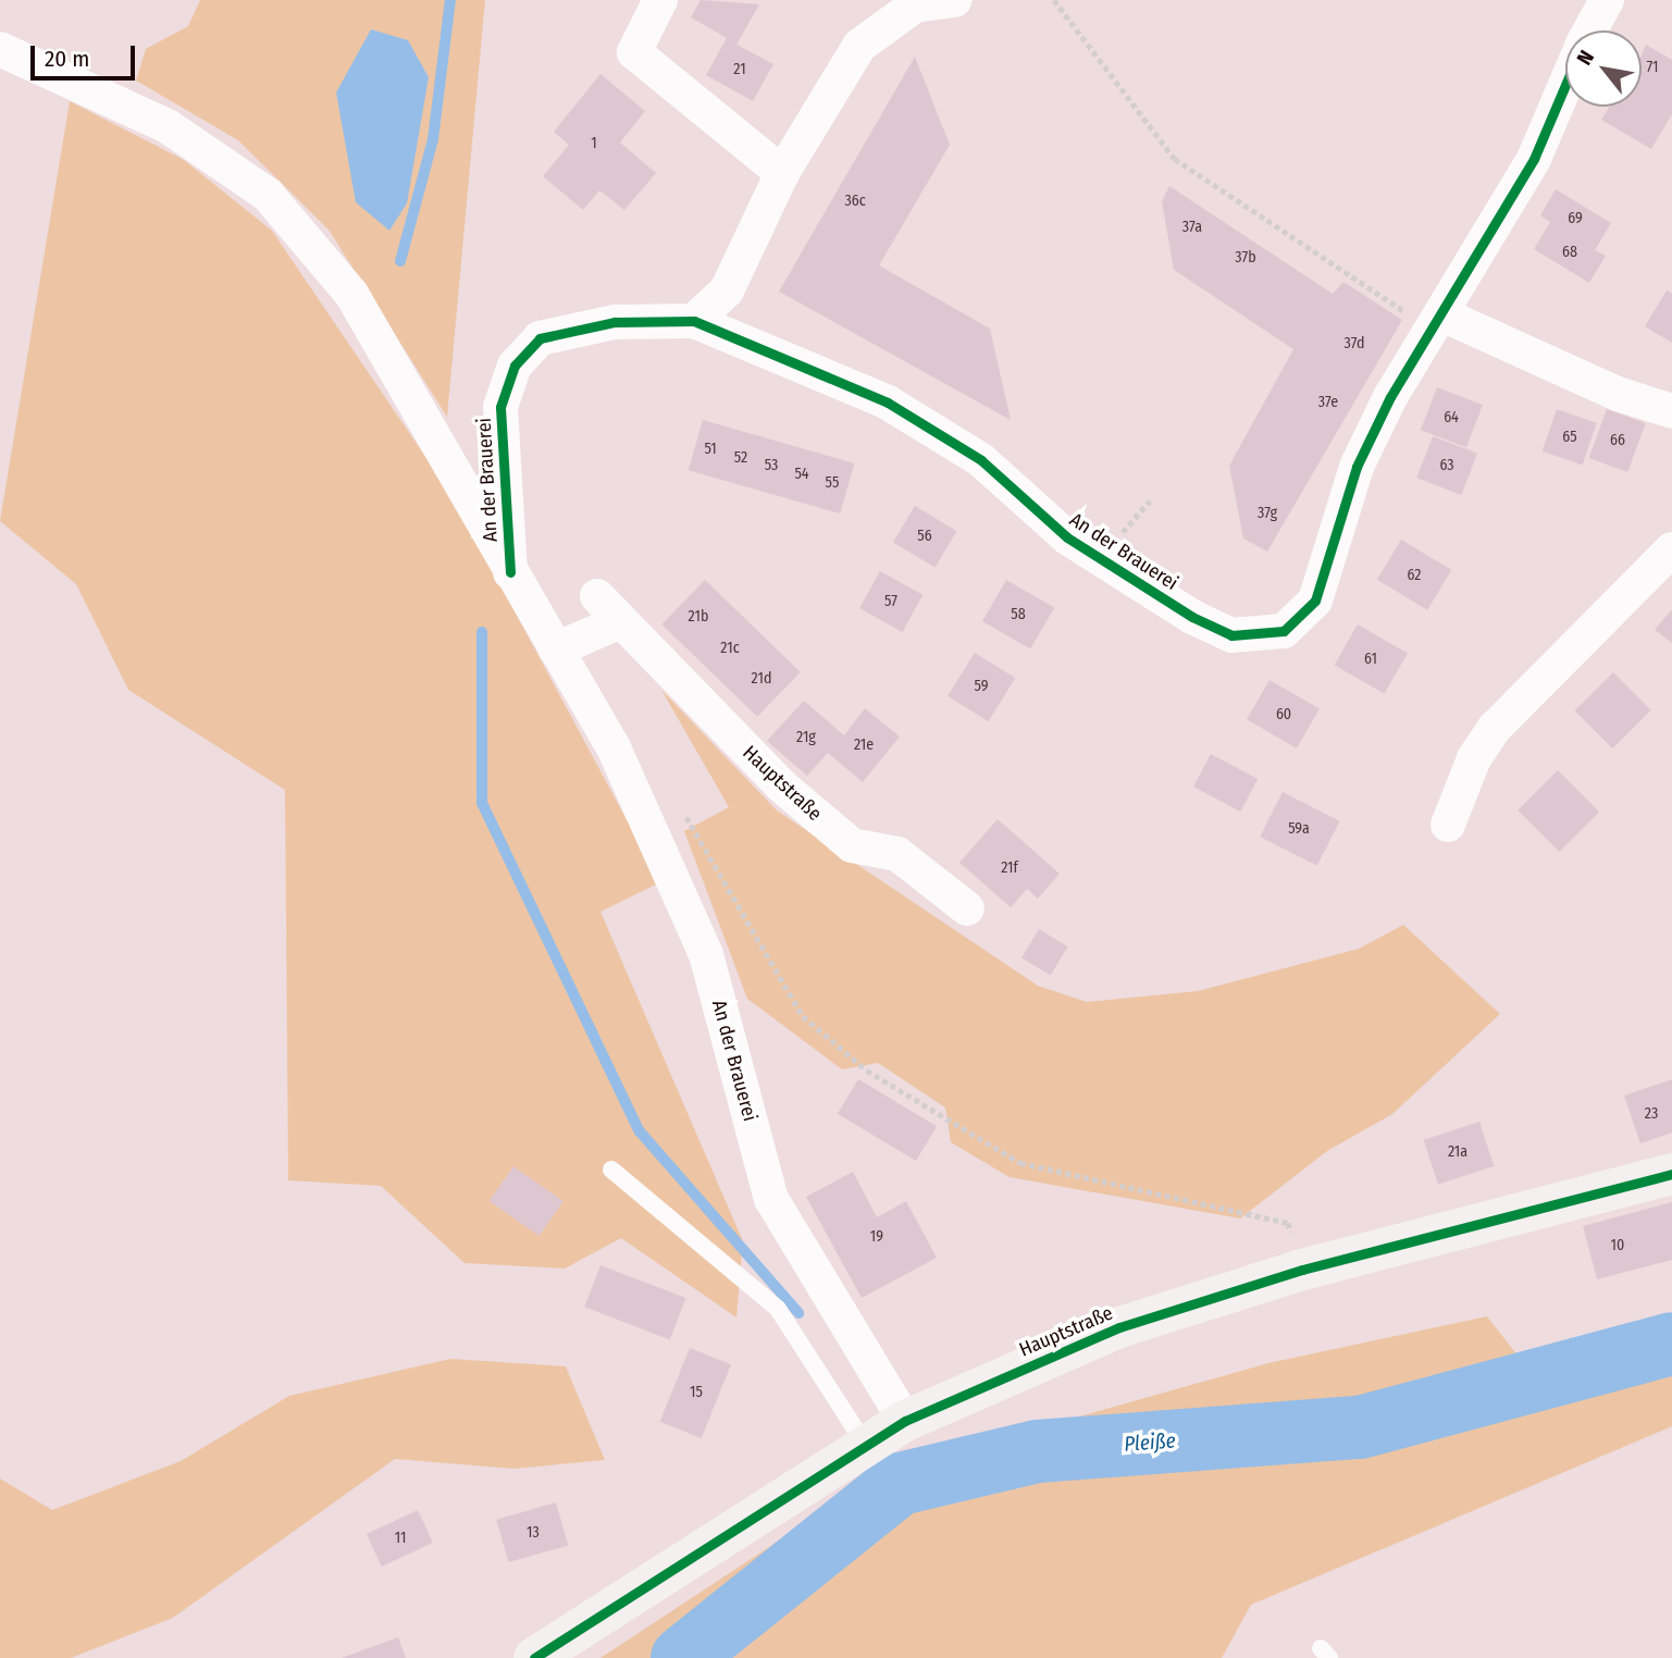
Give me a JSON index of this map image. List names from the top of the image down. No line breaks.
{"streets":{"main road":["Hauptstraße"],"street":["An der Brauerei"]},"crossings":[["An der Brauerei","Hauptstraße"]],"water":["Pleiße"],"house_numbers":["71","21","1","36c","69","37a","68","37b","37d","37e","64","65","66","51","52","53","63","54","55","37g","56","62","57","58","21b","21c","61","21d","59","60","21g","21e","59a","21f","23","21a","19","10","15","13","11"],"scale_bar":"20 m","north":"top left"}
